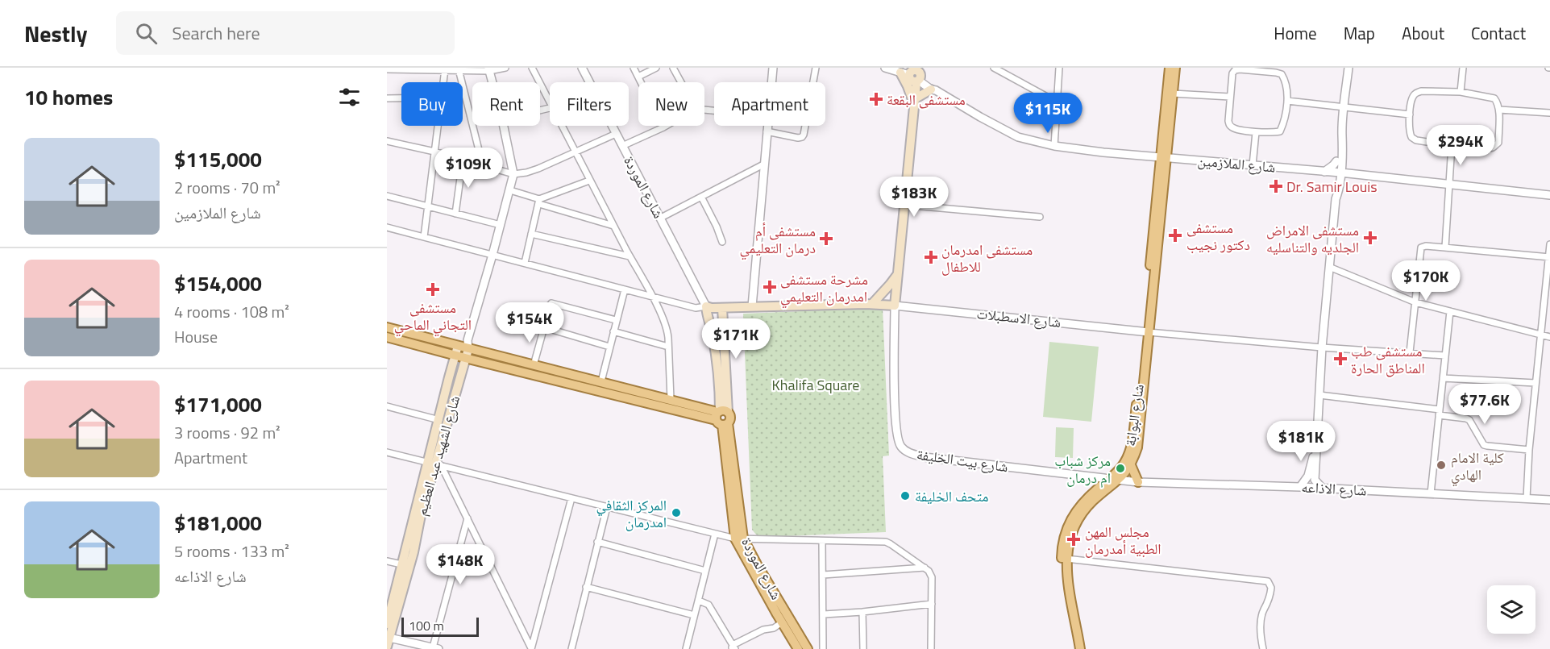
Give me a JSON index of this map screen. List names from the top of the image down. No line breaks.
{"streets":{"main road":["شارع الموردة","شارع البوابة","شارع الشهيد عبد العظيم"],"street":["شارع الملازمين","شارع الاسطبلات","شارع بيت الخليفة","شارع الاذاعه"]},"crossings":[["شارع الملازمين","شارع البوابة"],["شارع الاسطبلات","شارع البوابة"],["شارع الاسطبلات","شارع بيت الخليفة"],["شارع البوابة","شارع بيت الخليفة"],["شارع البوابة","شارع الاذاعه"],["شارع بيت الخليفة","شارع الاذاعه"]],"parks":["Khalifa Square"],"places":{"health":["مستشفى البقعة","Dr. Samir Louis","مستشفى دكتور نجيب","مستشفى الامراض الجلديه والتناسليه","مستشفى أم درمان التعليمي","مستشفى امدرمان للاطفال","مشرحة مستشفى امدرمان التعليمي","مستشفى التجاني الماحي","مستشفى طب المناطق الحارة","مجلس المهن الطبية أمدرمان"],"other":["كلية الامام الهادي","مركز شباب ام درمان","متحف الخليفة","المركز الثقافي امدرمان"]},"scale_bar":"100 m","page":{"header":"Nestly","search":"Search here","nav":["Home","Map","About","Contact"],"heading":"10 homes","chip":["Buy","Rent","Filters","New","Apartment"],"price":["$115K","$294K","$109K","$183K","$170K","$154K","$171K","$77.6K","$181K","$148K"],"list":[{"name":"$115,000","note":"2 rooms · 70 m² · شارع الملازمين"},{"name":"$154,000","note":"4 rooms · 108 m² · House"},{"name":"$171,000","note":"3 rooms · 92 m² · Apartment"},{"name":"$181,000","note":"5 rooms · 133 m² · شارع الاذاعه"}],"scale":"100 m"}}
